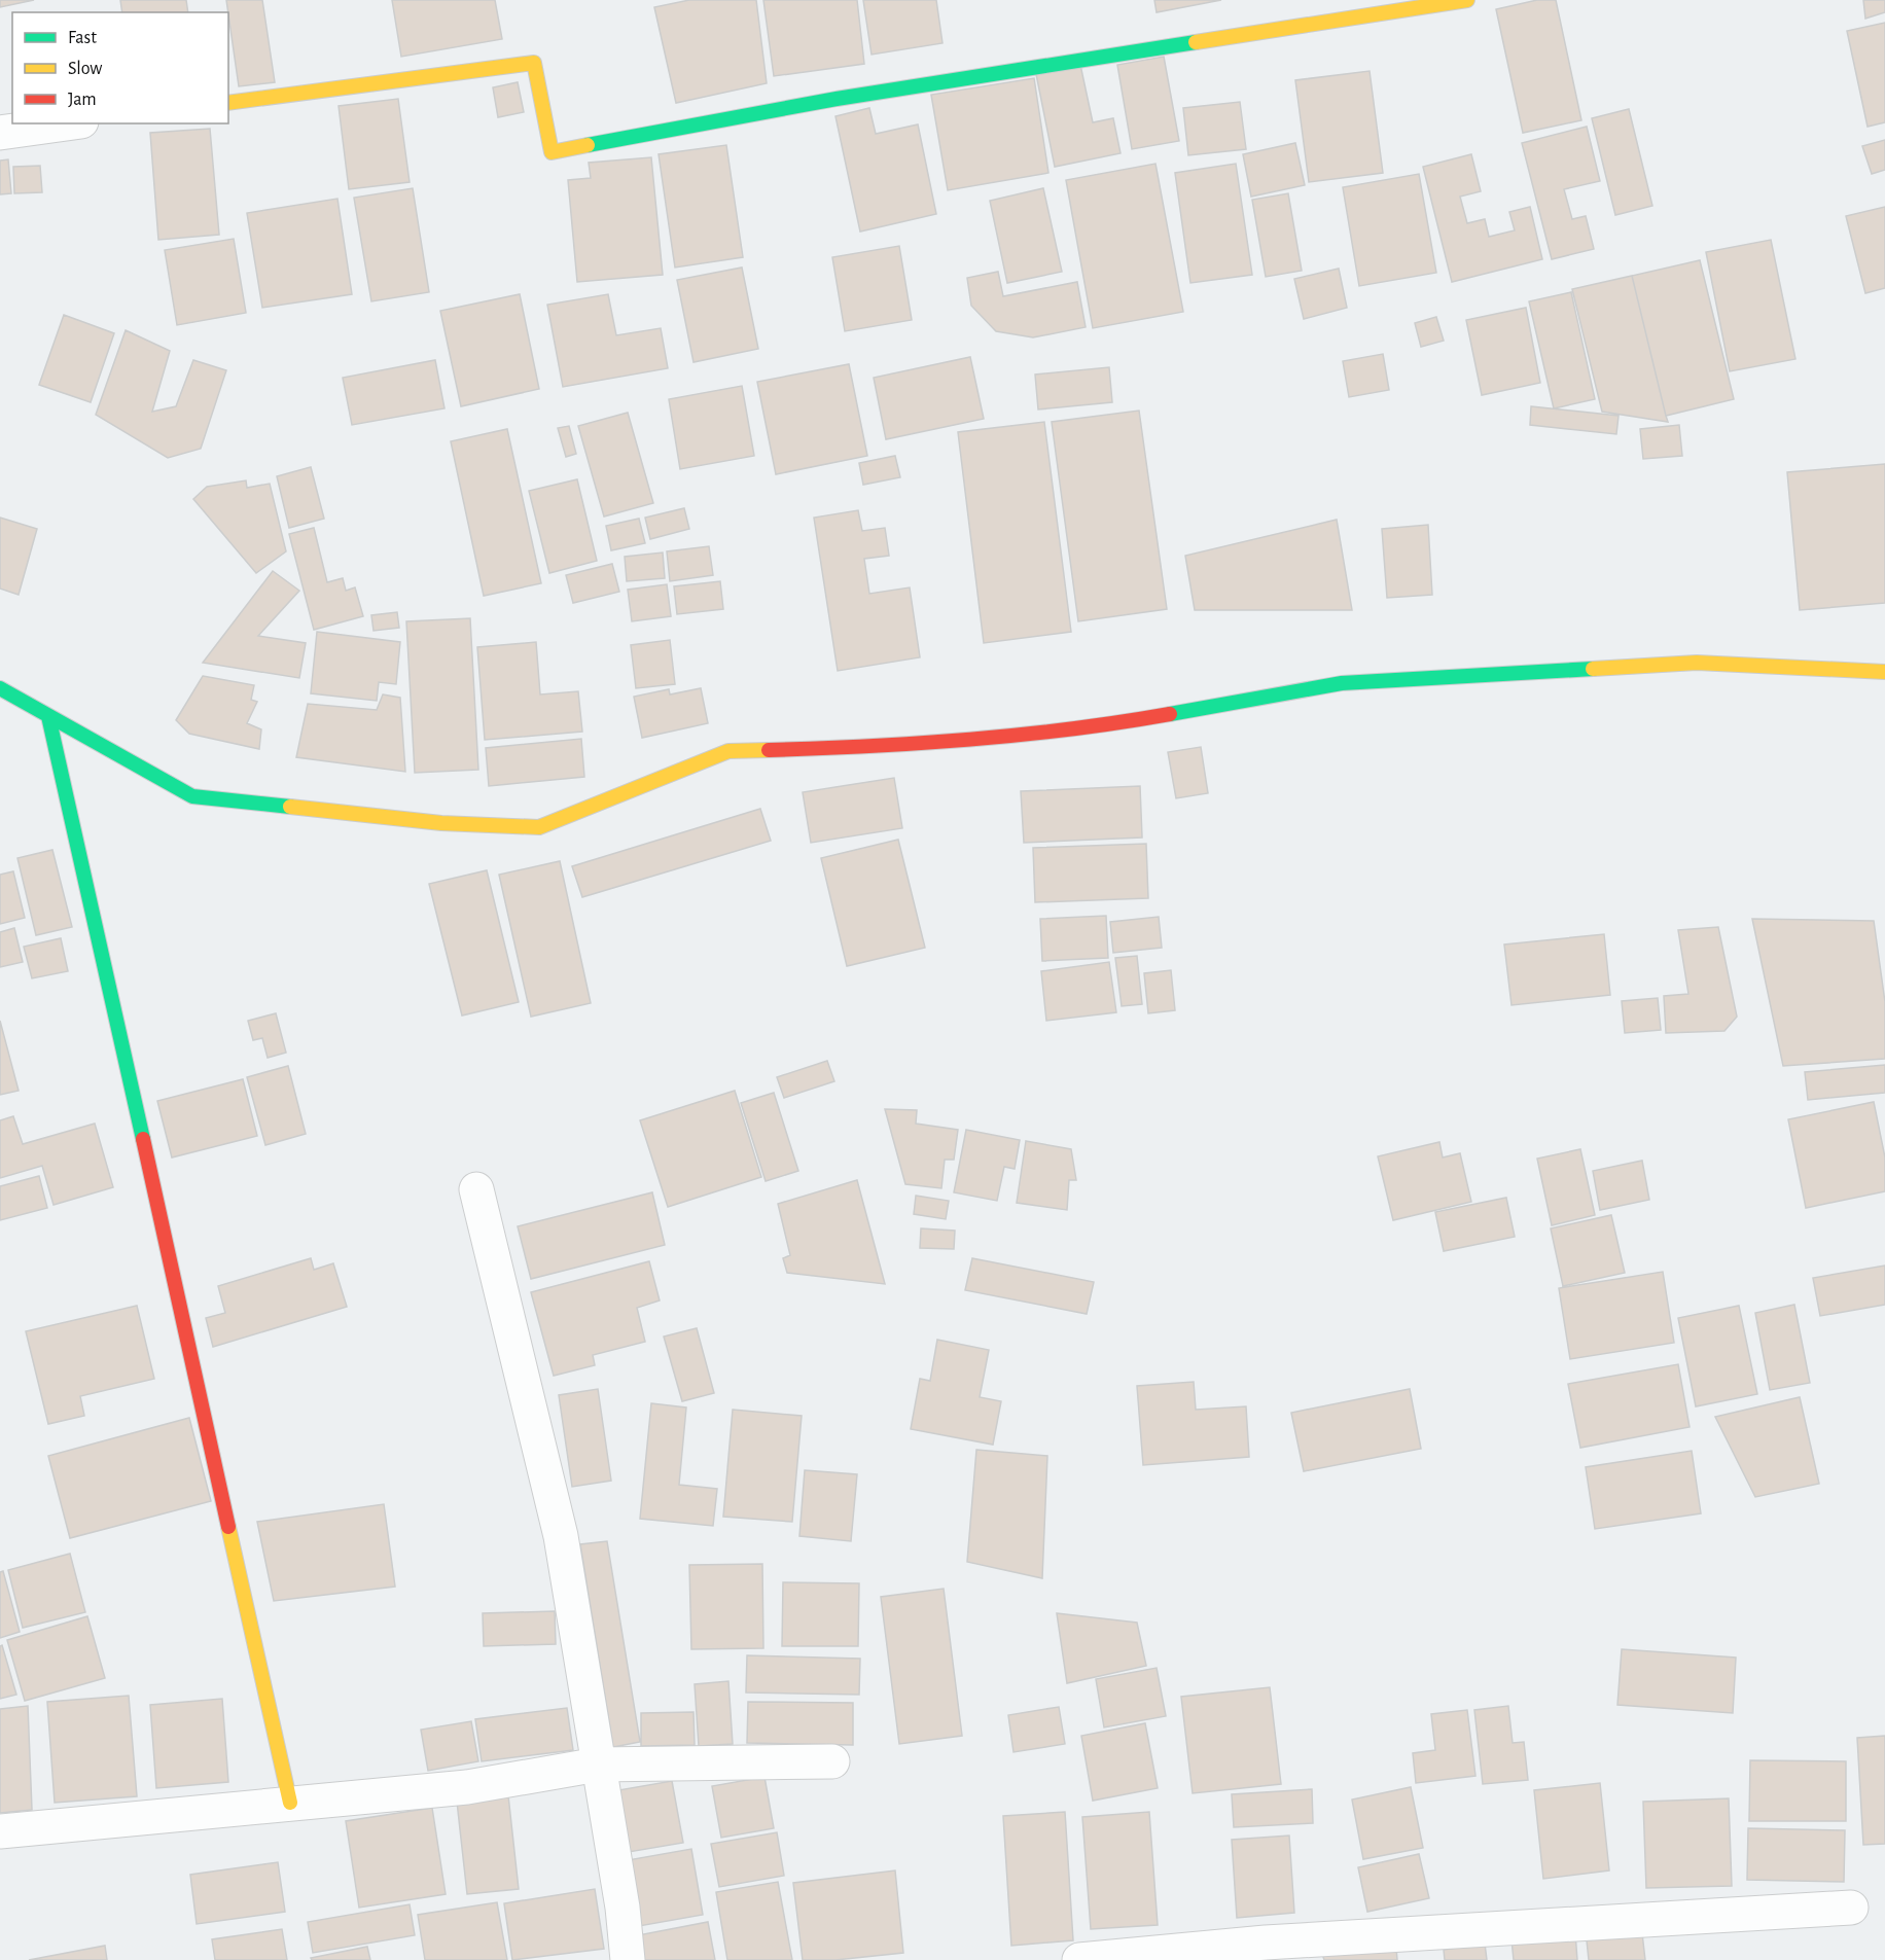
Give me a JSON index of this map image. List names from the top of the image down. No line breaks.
{"legend":["Fast","Slow","Jam"]}
